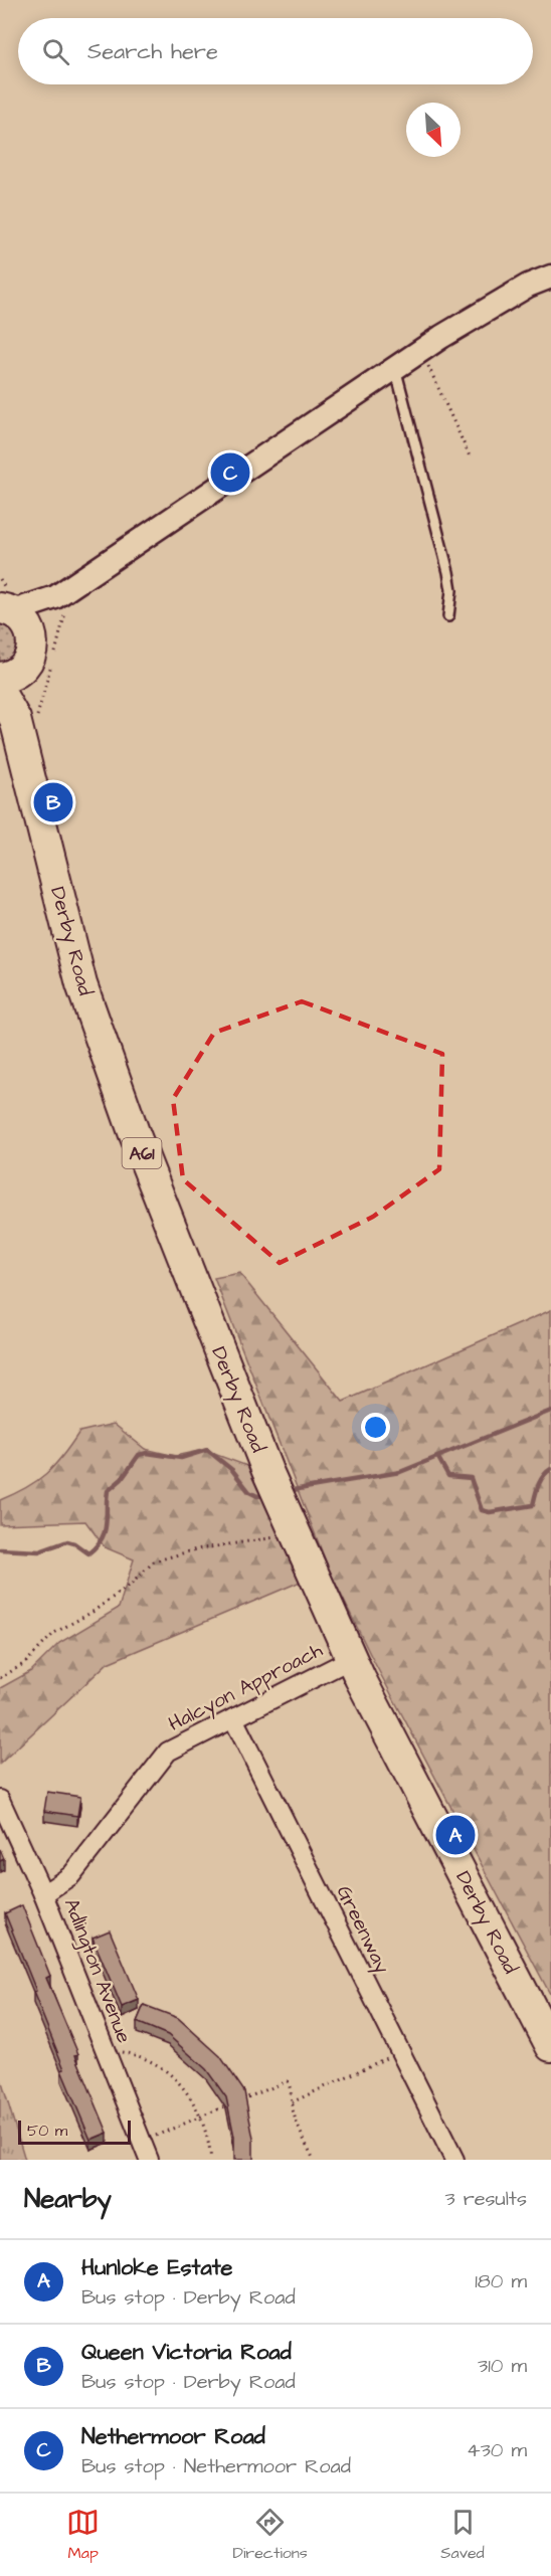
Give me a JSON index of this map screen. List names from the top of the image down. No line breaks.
{"streets":{"highway":["Derby Road","A61"],"street":["Halcyon Approach","Greenway","Adlington Avenue"]},"crossings":[["Derby Road","Halcyon Approach"],["Halcyon Approach","Greenway"],["Halcyon Approach","Adlington Avenue"]],"scale_bar":"50 m","north":"bottom right","page":{"search":"Search here","pins":["C","B","A"],"scale":"50 m","heading":["Nearby","3 results"],"list":[{"mark":"A","name":"Hunloke Estate","note":"Bus stop · Derby Road","value":"180 m"},{"mark":"B","name":"Queen Victoria Road","note":"Bus stop · Derby Road","value":"310 m"},{"mark":"C","name":"Nethermoor Road","note":"Bus stop · Nethermoor Road","value":"430 m"}],"nav":["Map","Directions","Saved"]}}
